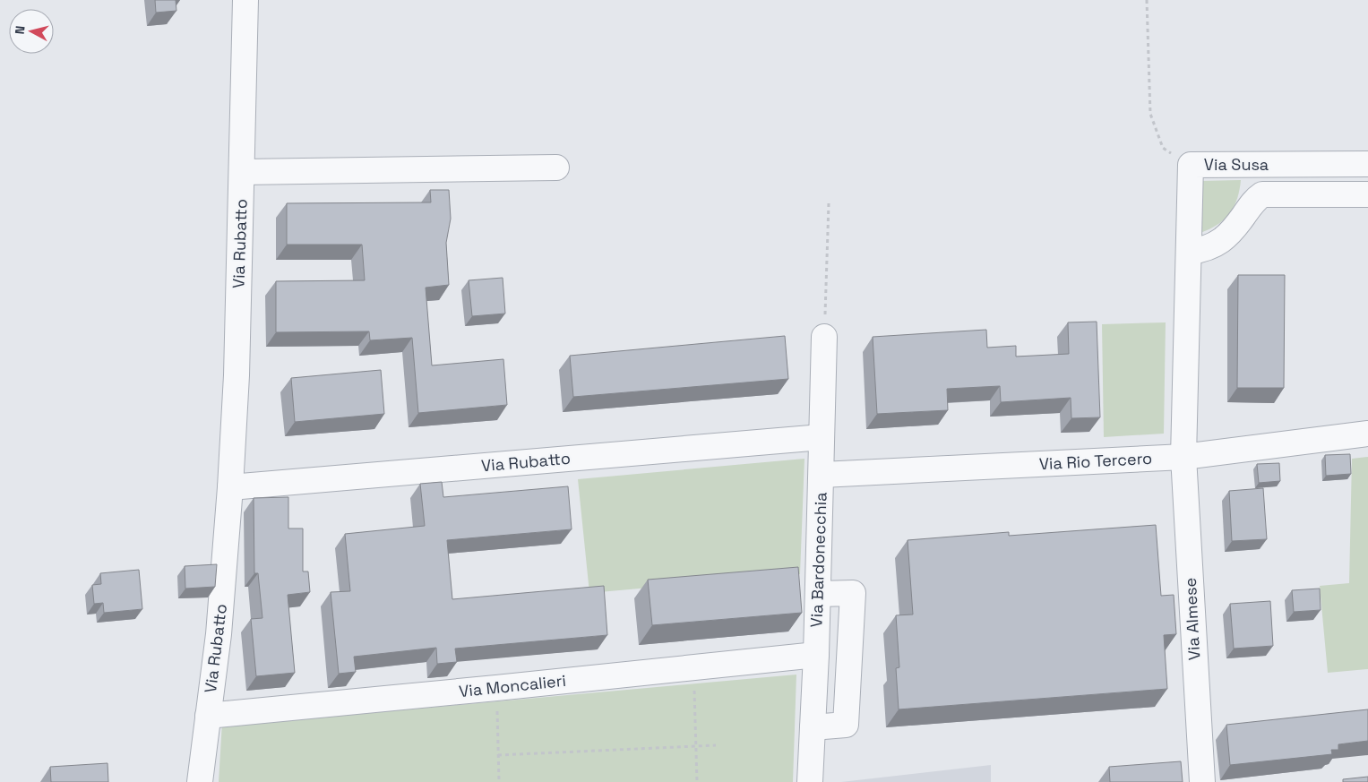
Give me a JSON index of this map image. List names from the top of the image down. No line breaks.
{"streets":{"street":["Via Susa","Via Rubatto","Via Rio Tercero","Via Bardonecchia","Via Almese","Via Moncalieri"]},"crossings":[["Via Susa","Via Rio Tercero"],["Via Susa","Via Almese"],["Via Rubatto","Via Bardonecchia"],["Via Rubatto","Via Moncalieri"],["Via Rio Tercero","Via Bardonecchia"],["Via Rio Tercero","Via Almese"],["Via Bardonecchia","Via Moncalieri"]],"north":"left"}
